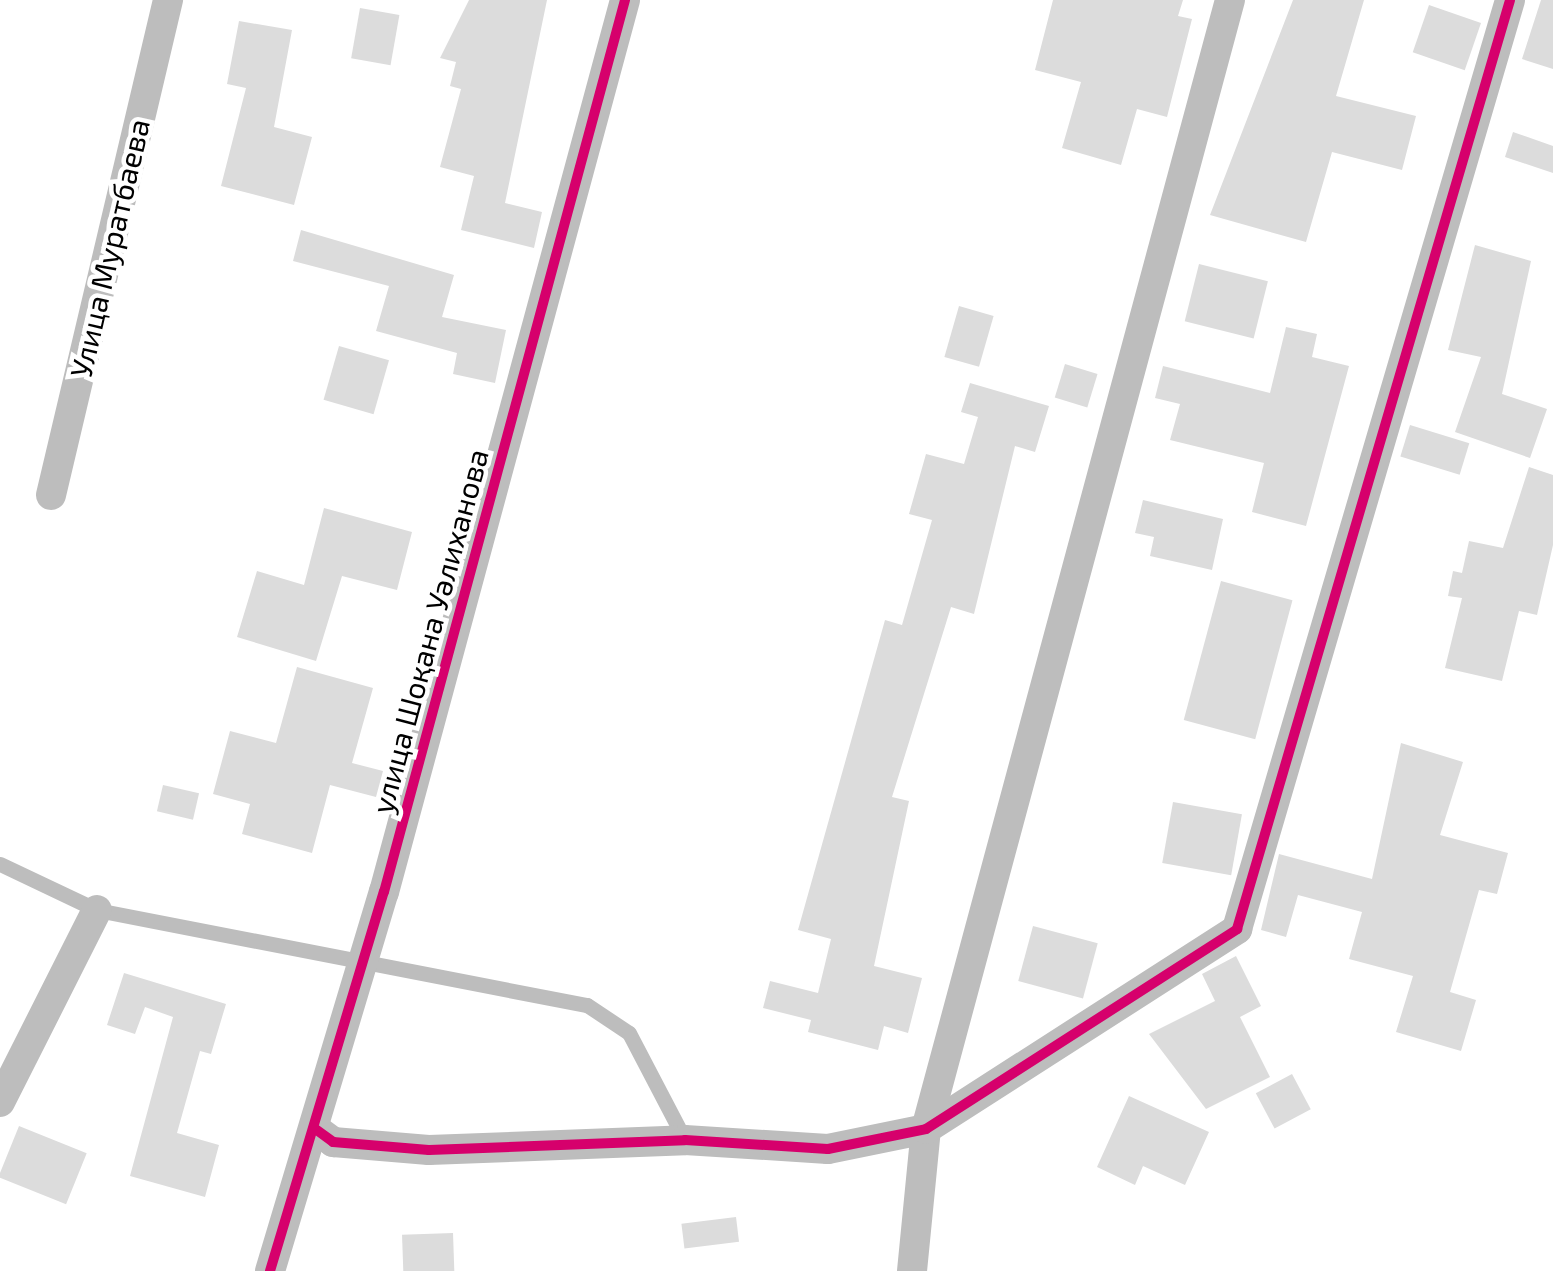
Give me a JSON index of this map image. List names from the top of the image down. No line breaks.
{"streets":{"street":["Улица Муратбаева","улица Шоқана Уәлиханова"]}}
